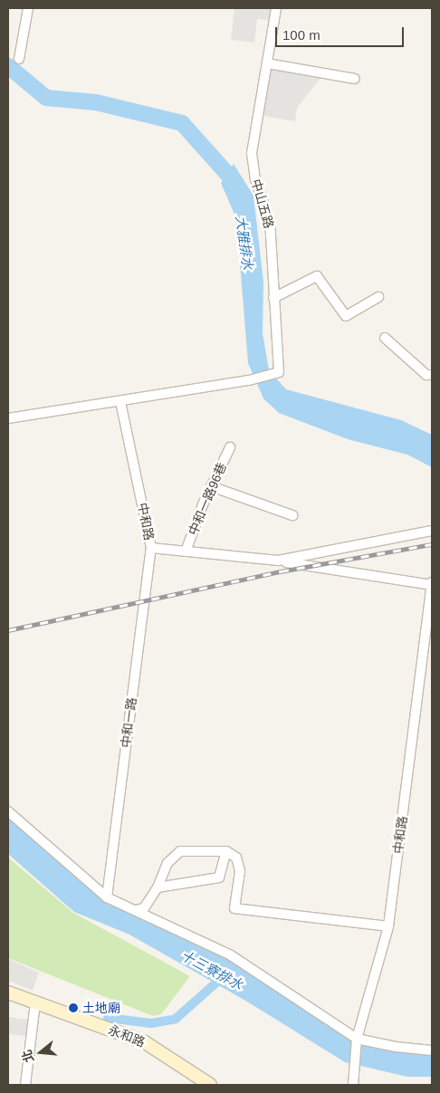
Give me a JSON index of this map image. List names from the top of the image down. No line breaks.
{"streets":{"main road":["永和路"],"street":["中山五路","中和一路96巷","中和路","中和一路"]},"crossings":[["中山五路","中和路"],["中和一路96巷","中和路"],["中和路","中和一路"]],"water":["大雅排水","十三寮排水"],"places":["土地廟"],"scale_bar":"100 m","north":"left"}
